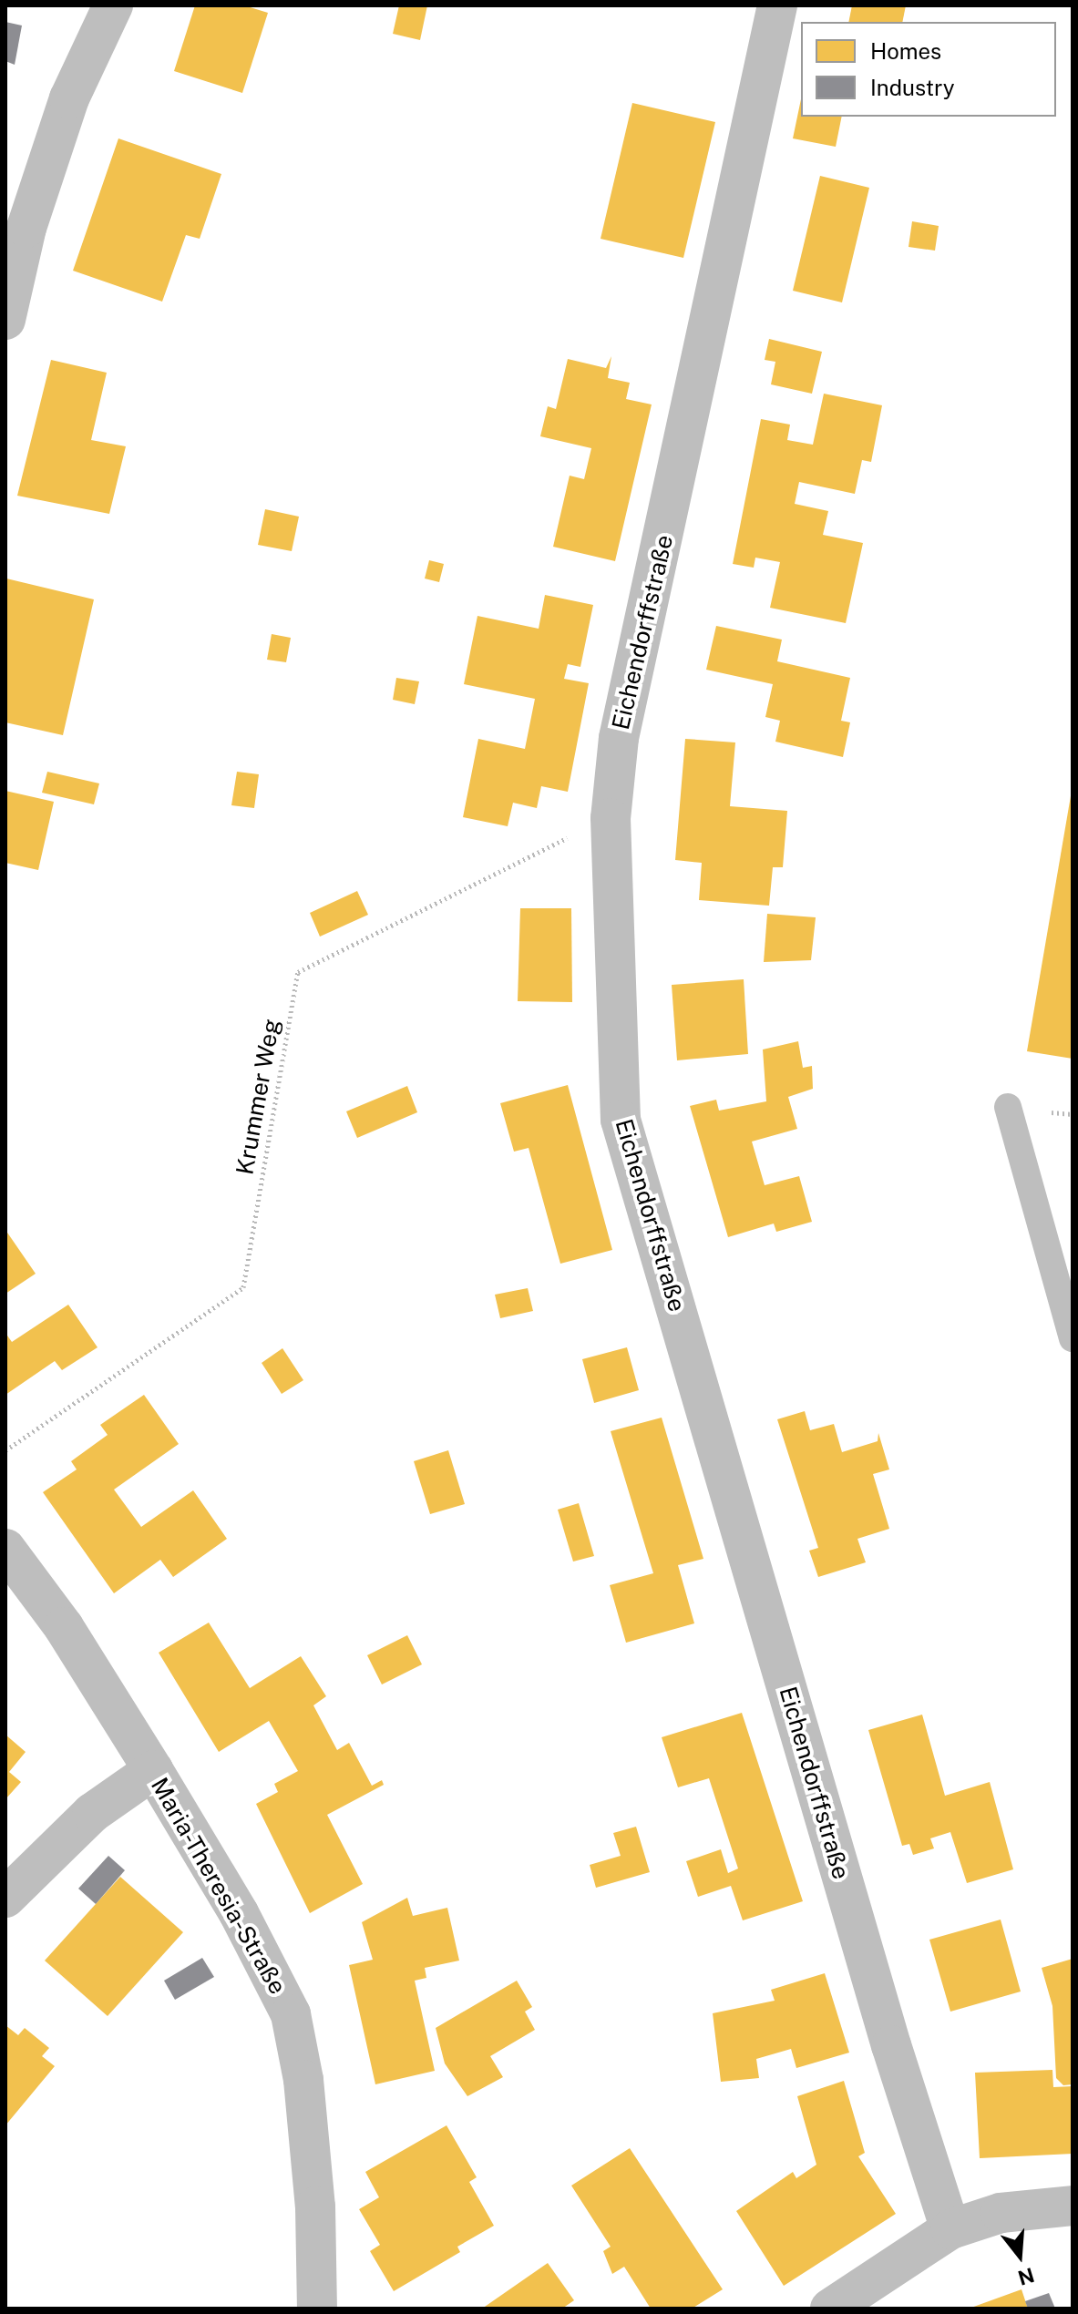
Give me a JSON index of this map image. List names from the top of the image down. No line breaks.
{"streets":{"street":["Eichendorffstraße","Maria-Theresia-Straße"],"path":["Krummer Weg"]},"crossings":[["Eichendorffstraße","Krummer Weg"]],"legend":["Homes","Industry"],"north":"bottom"}
